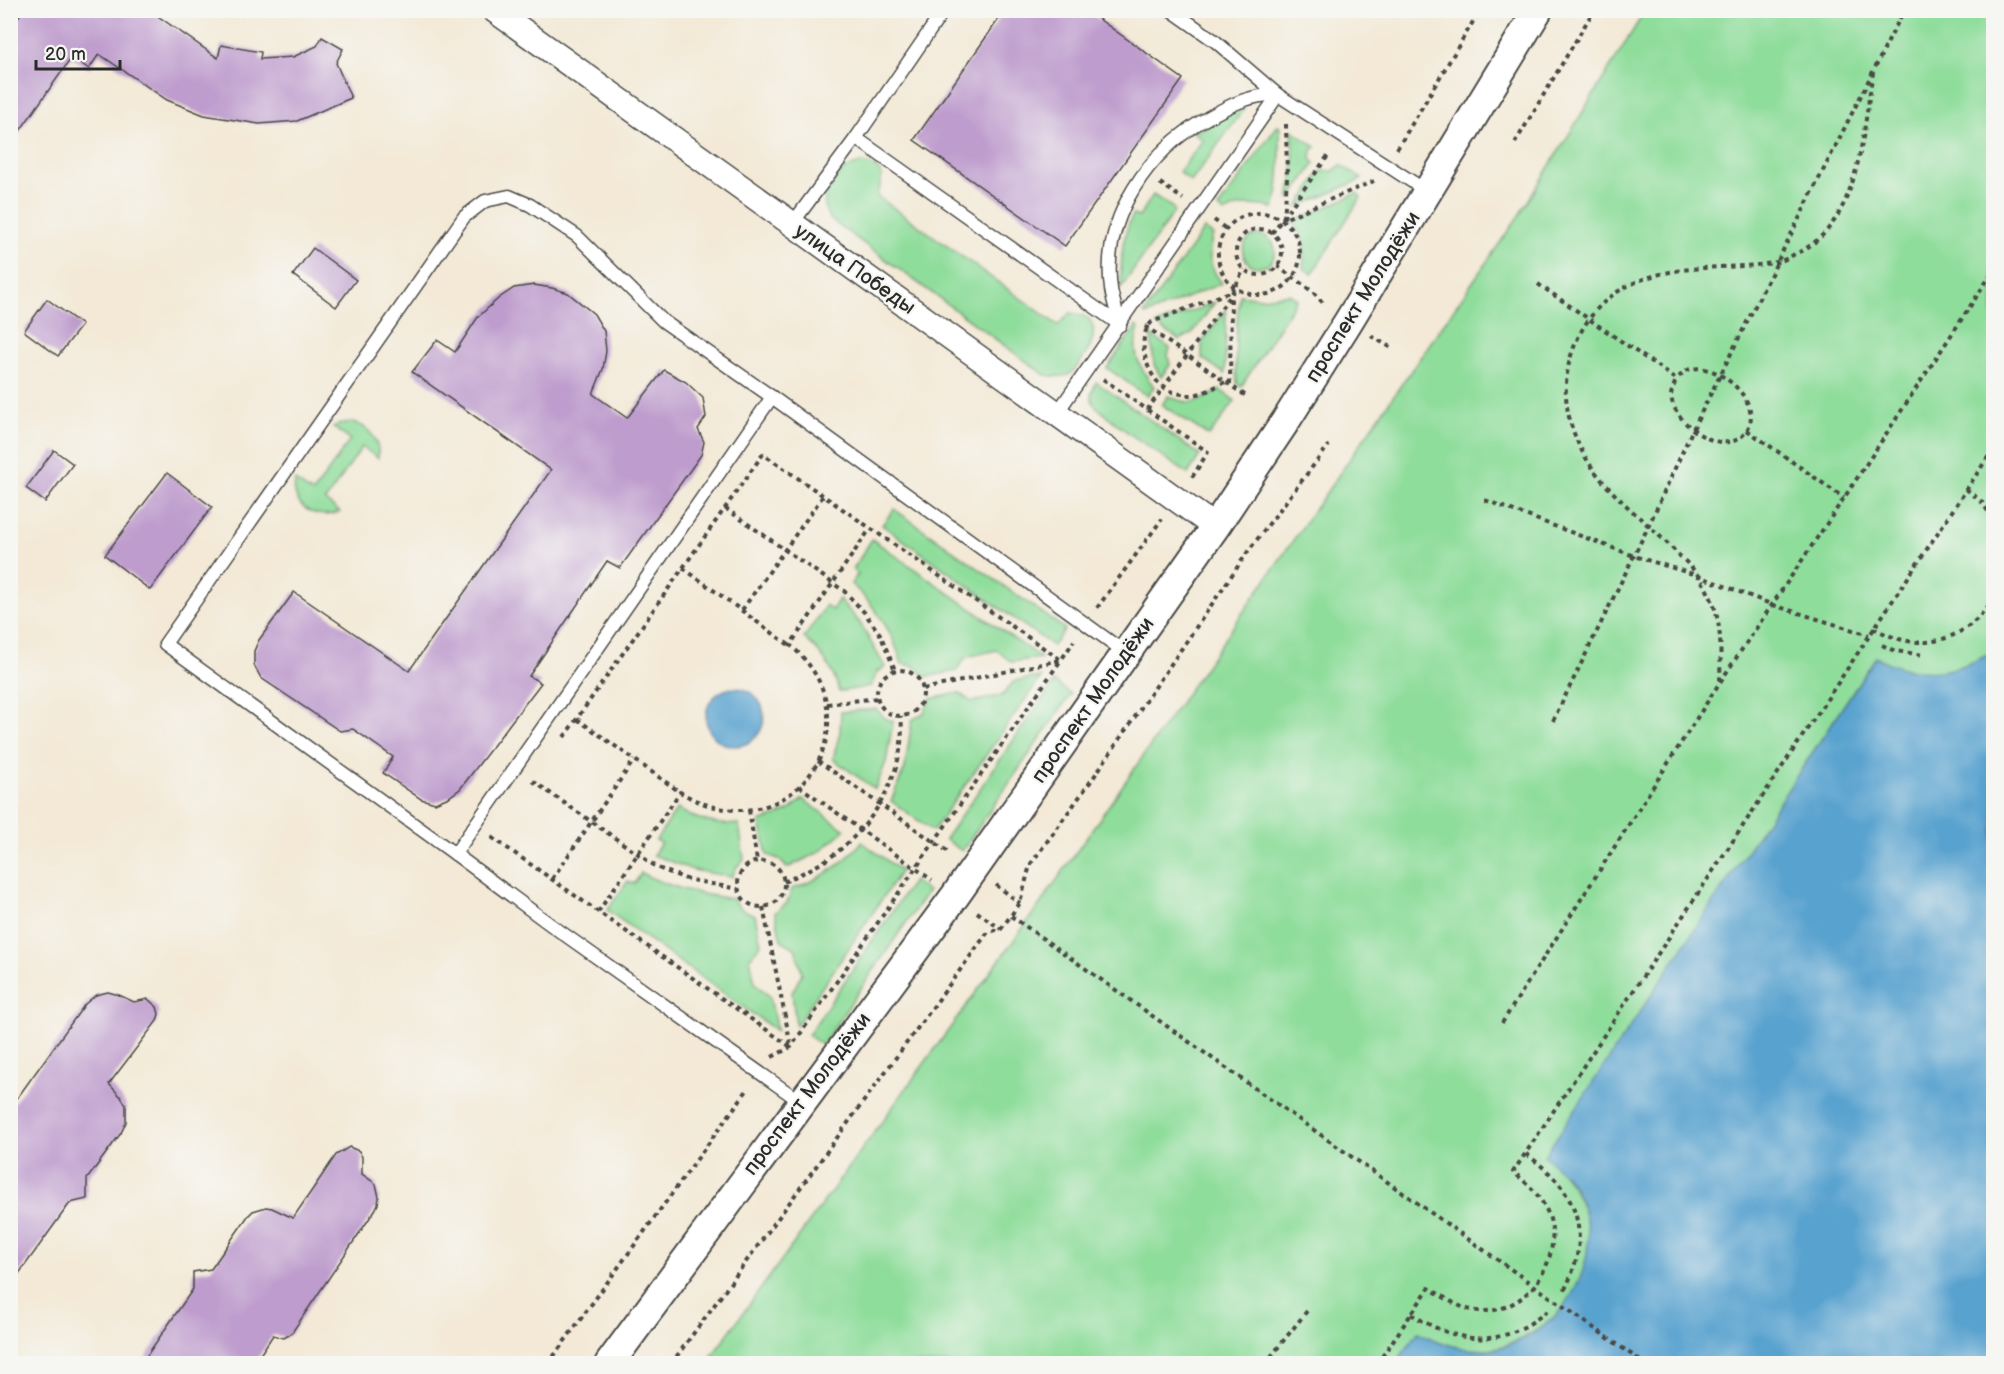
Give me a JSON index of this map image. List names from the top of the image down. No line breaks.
{"streets":{"street":["улица Победы","проспект Молодёжи"]},"crossings":[["улица Победы","проспект Молодёжи"]],"scale_bar":"20 m"}
